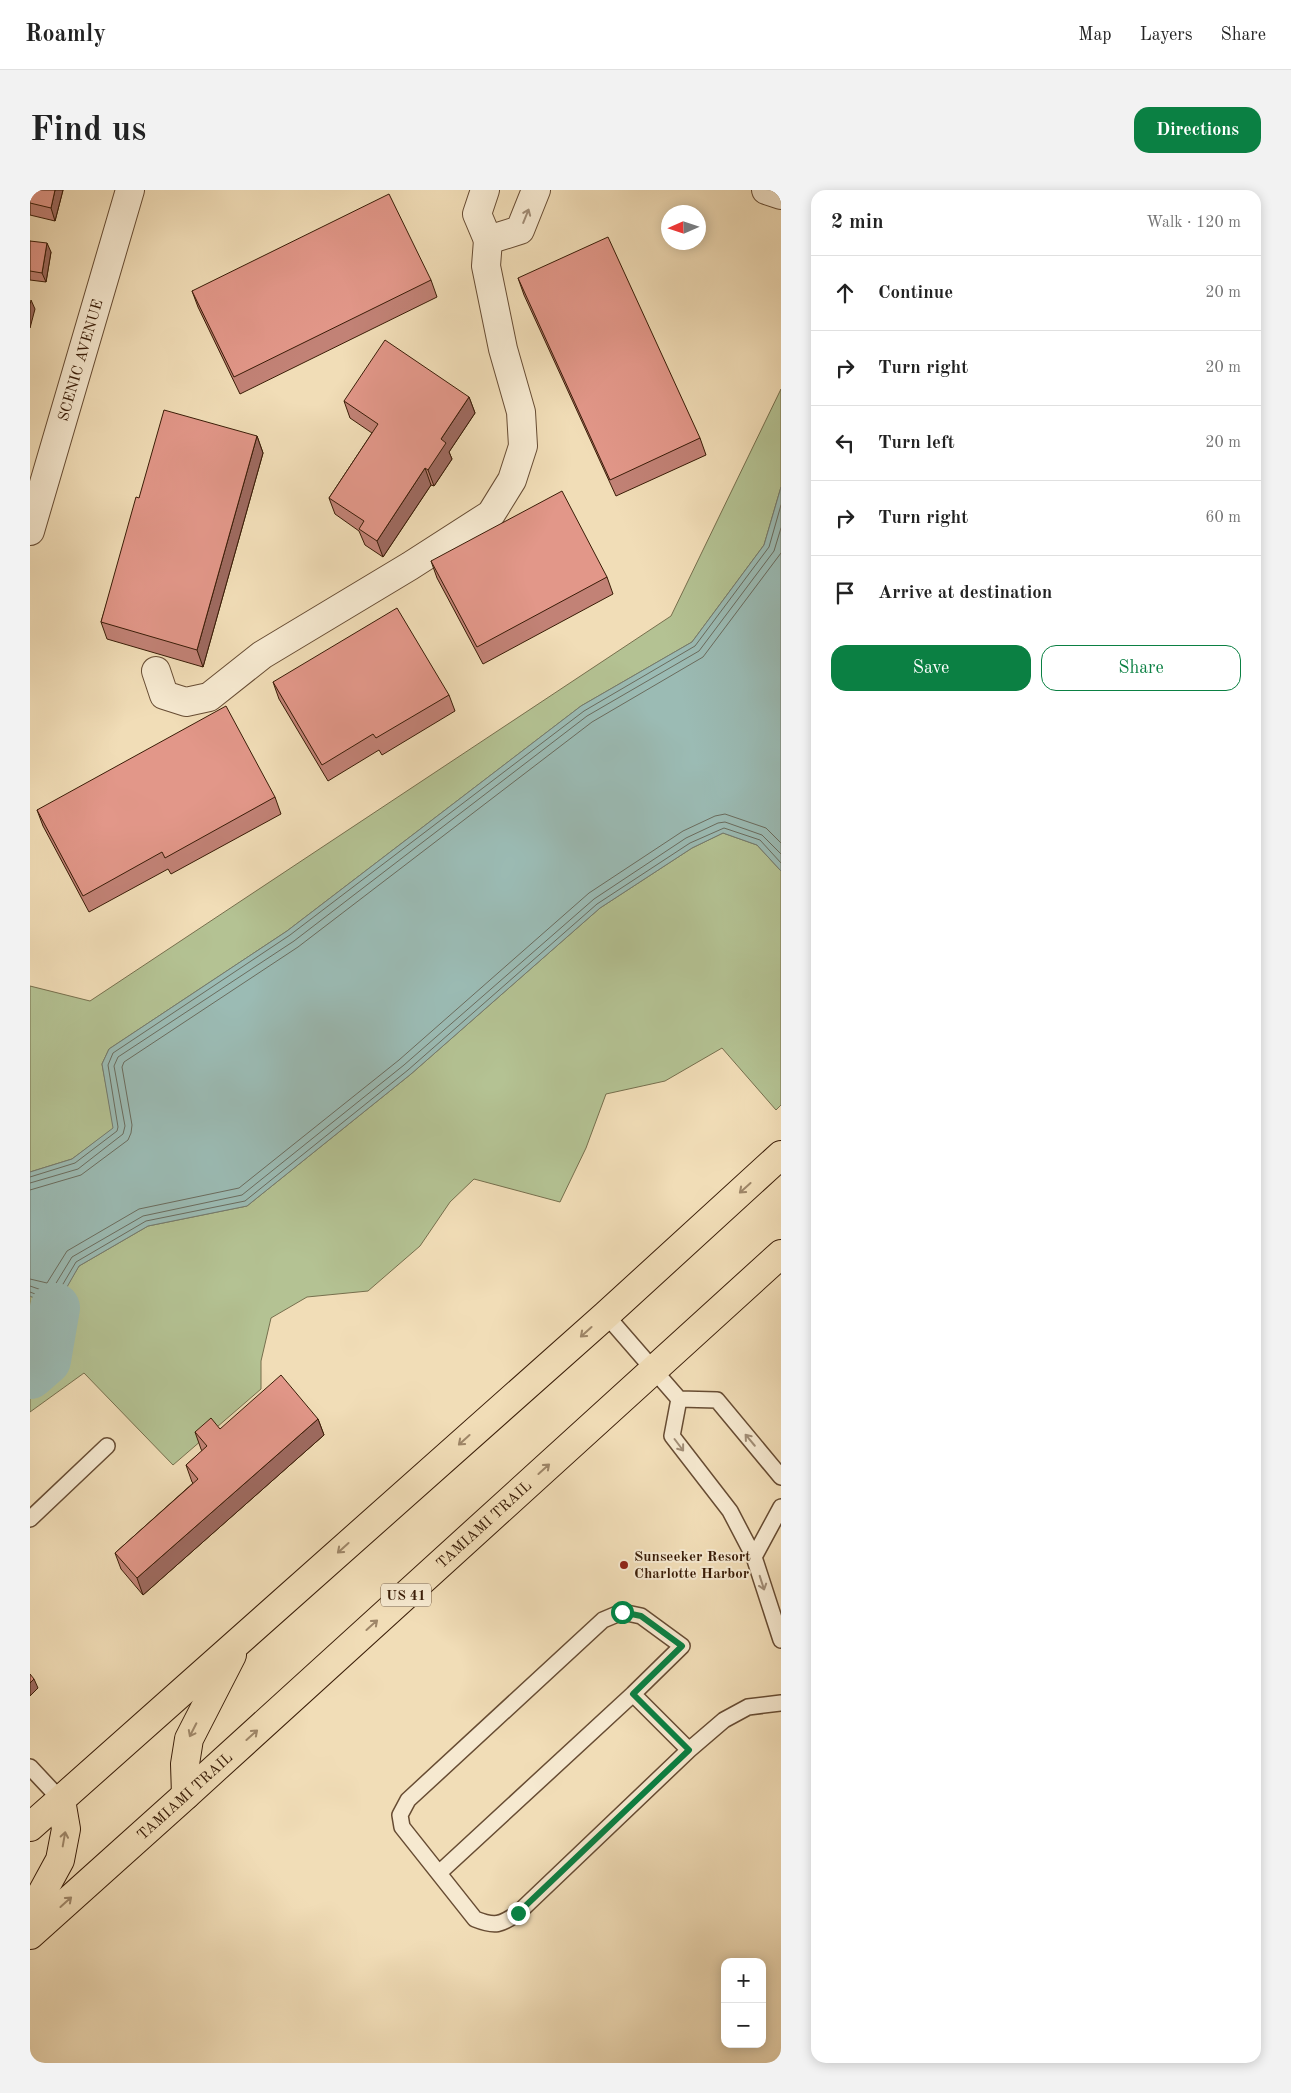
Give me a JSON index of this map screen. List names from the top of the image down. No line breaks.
{"streets":{"main road":["TAMIAMI TRAIL","US 41"],"street":["SCENIC AVENUE"]},"places":["Sunseeker Resort Charlotte Harbor"],"north":"left","page":{"header":"Roamly","nav":["Map","Layers","Share"],"buttons":["Directions",["Save","Share"]],"title":"Find us","heading":["2 min","Walk · 120 m"],"list":[["Continue","20 m"],["Turn right","20 m"],["Turn left","20 m"],["Turn right","60 m"],"Arrive at destination"],"map_buttons":["+","−"]}}
